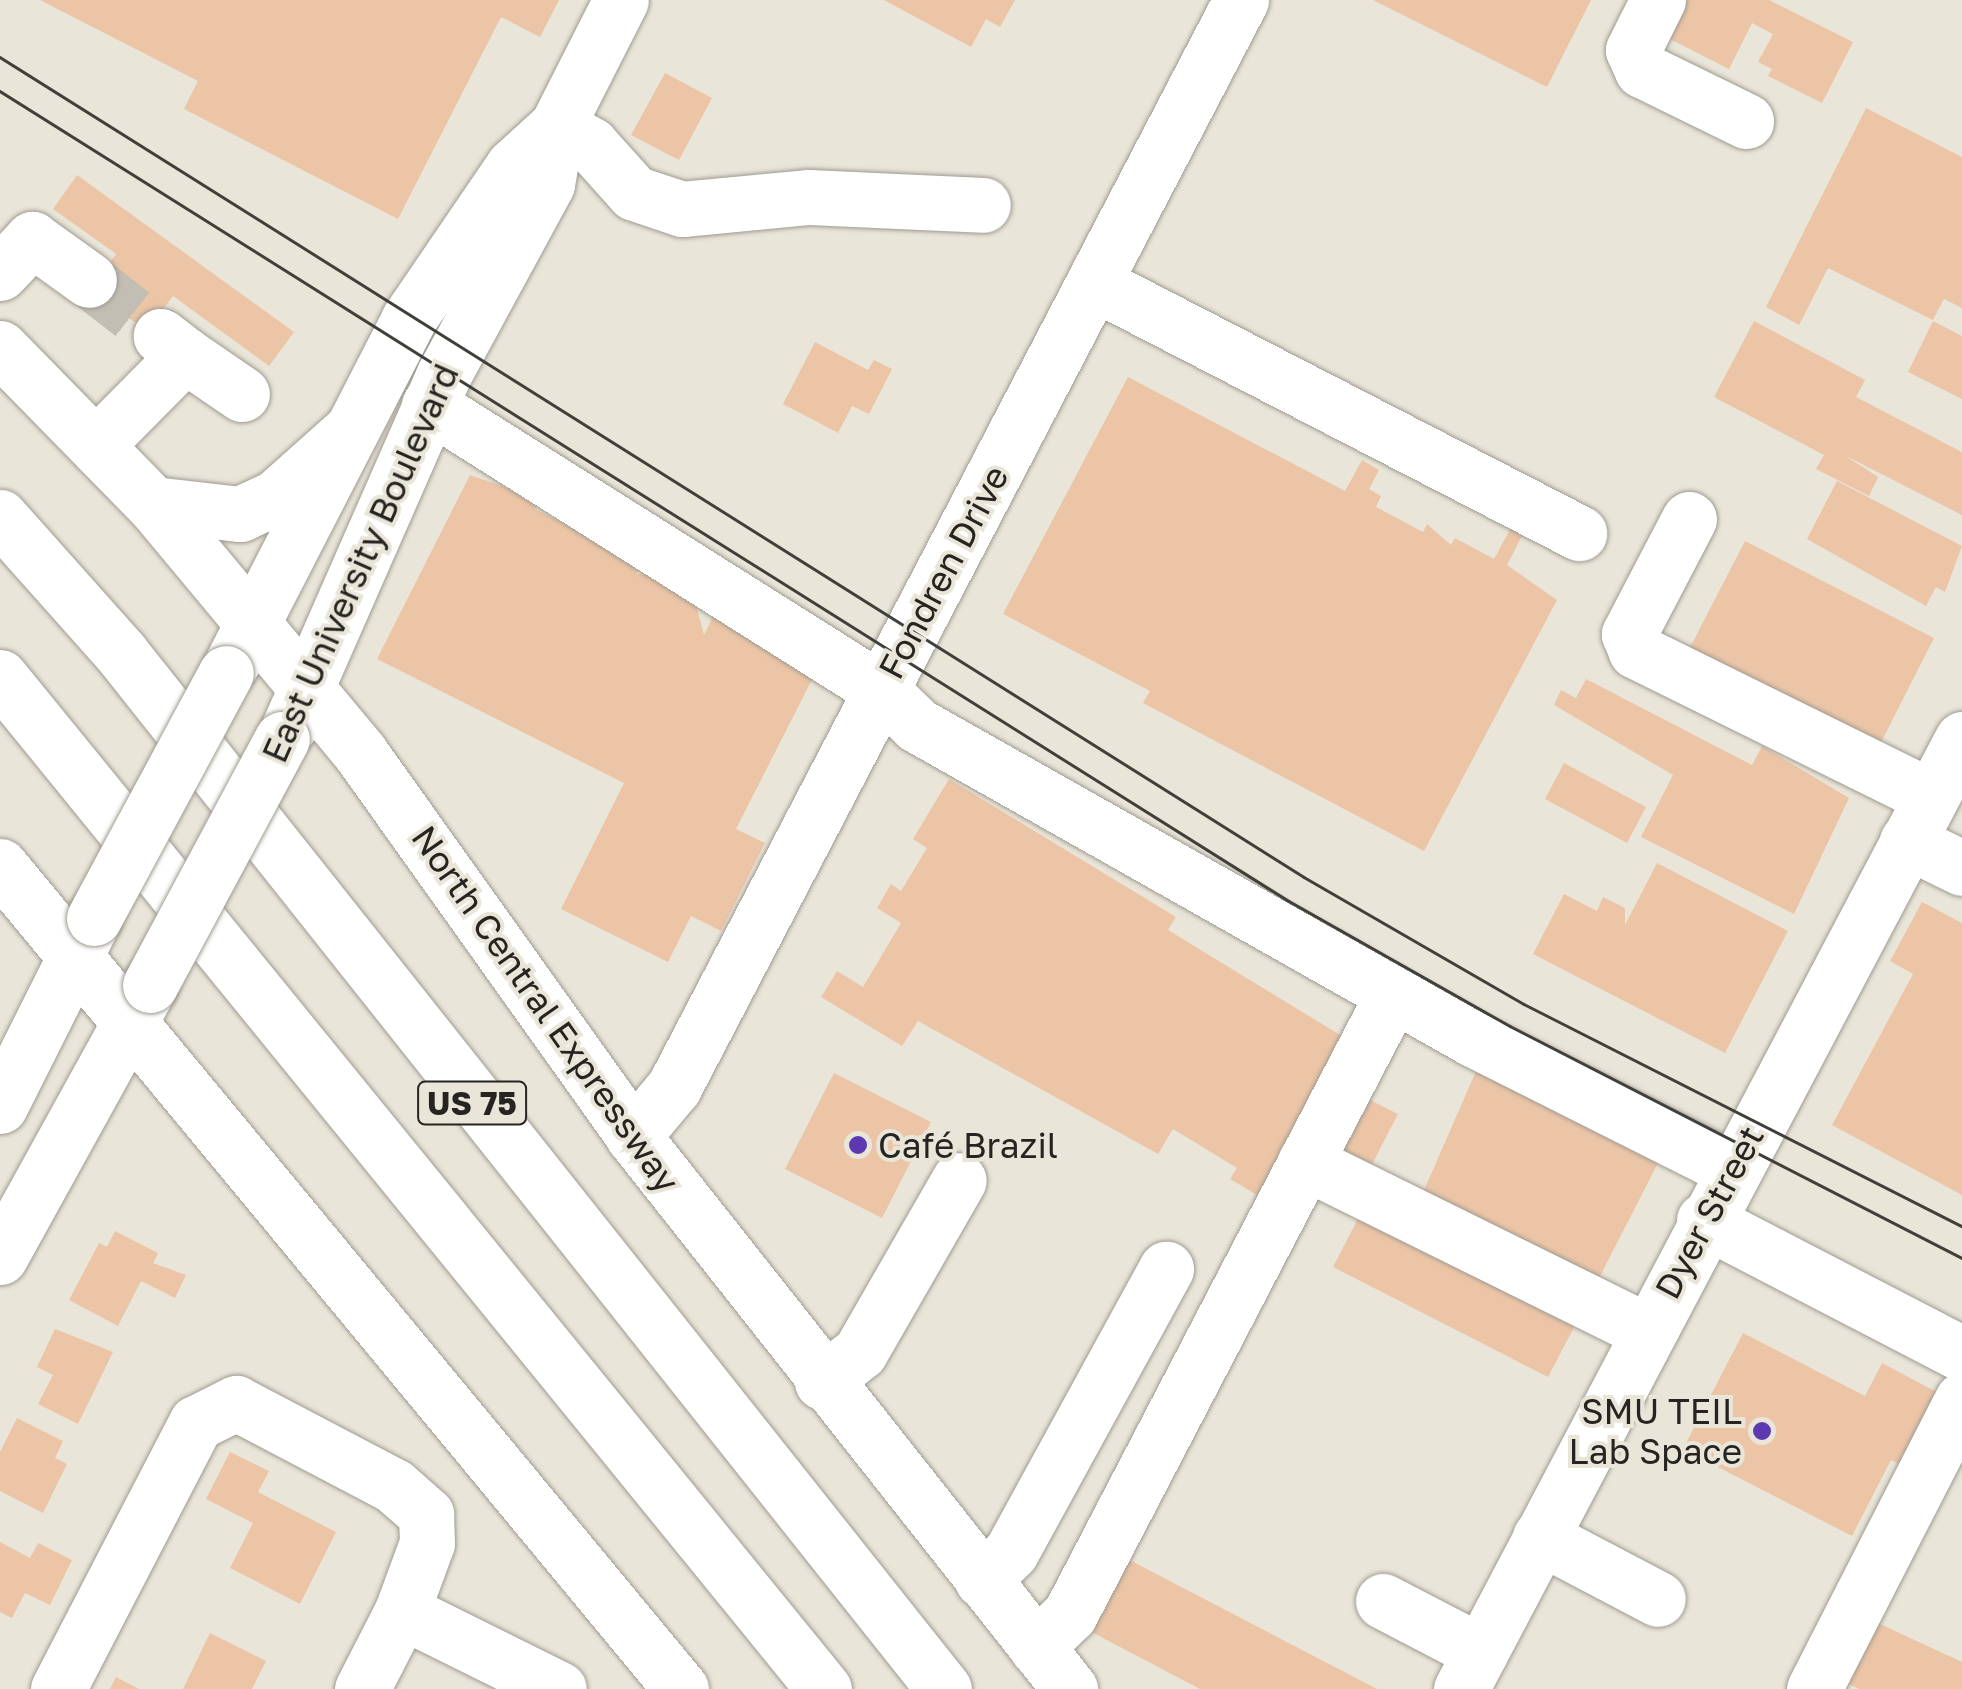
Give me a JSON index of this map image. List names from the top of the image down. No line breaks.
{"streets":{"main road":["East University Boulevard","Fondren Drive","North Central Expressway","US 75","Dyer Street"]},"crossings":[["East University Boulevard","North Central Expressway"],["Fondren Drive","North Central Expressway"]],"places":["Café Brazil","SMU TEIL Lab Space"]}
